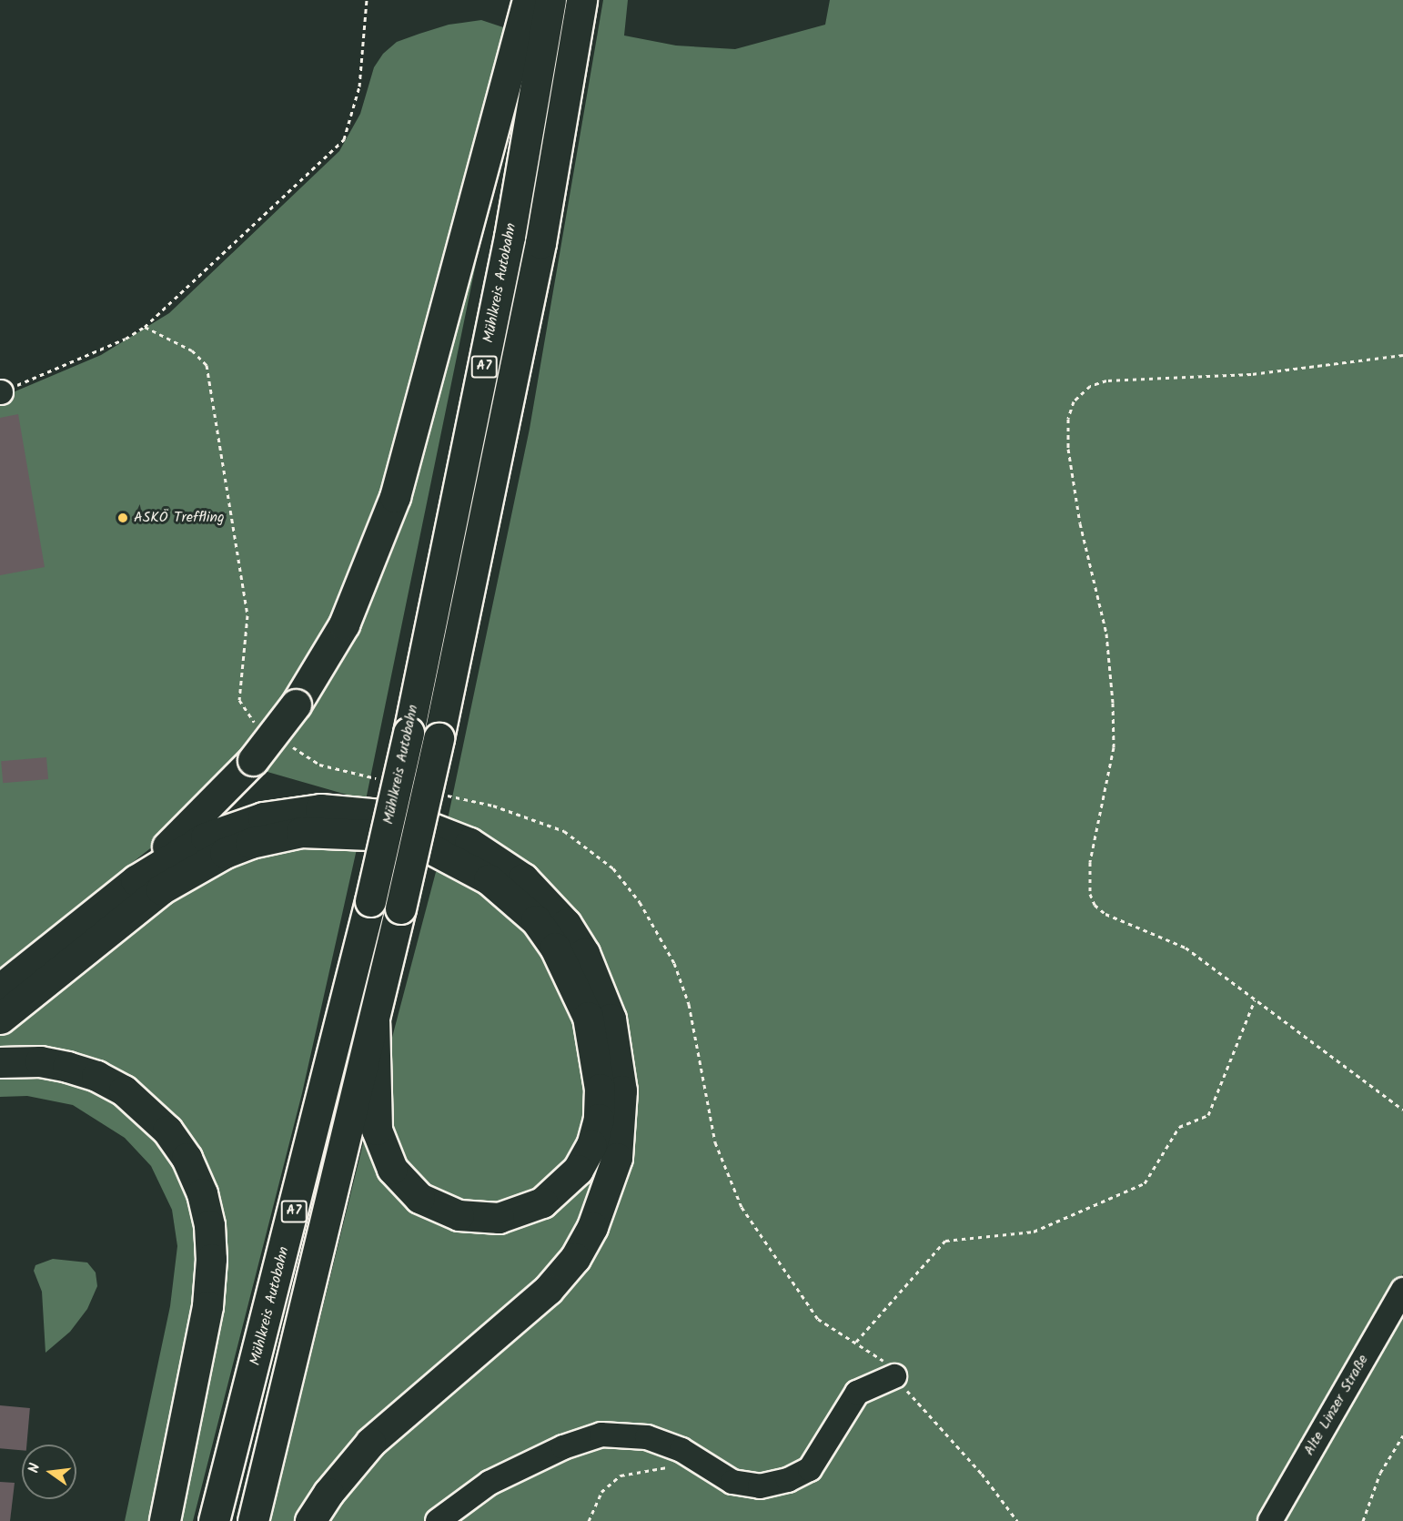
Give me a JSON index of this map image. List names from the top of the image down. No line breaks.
{"streets":{"highway":["Mühlkreis Autobahn","A7"],"street":["Alte Linzer Straße"]},"places":["ASKÖ Treffling"],"north":"left"}
